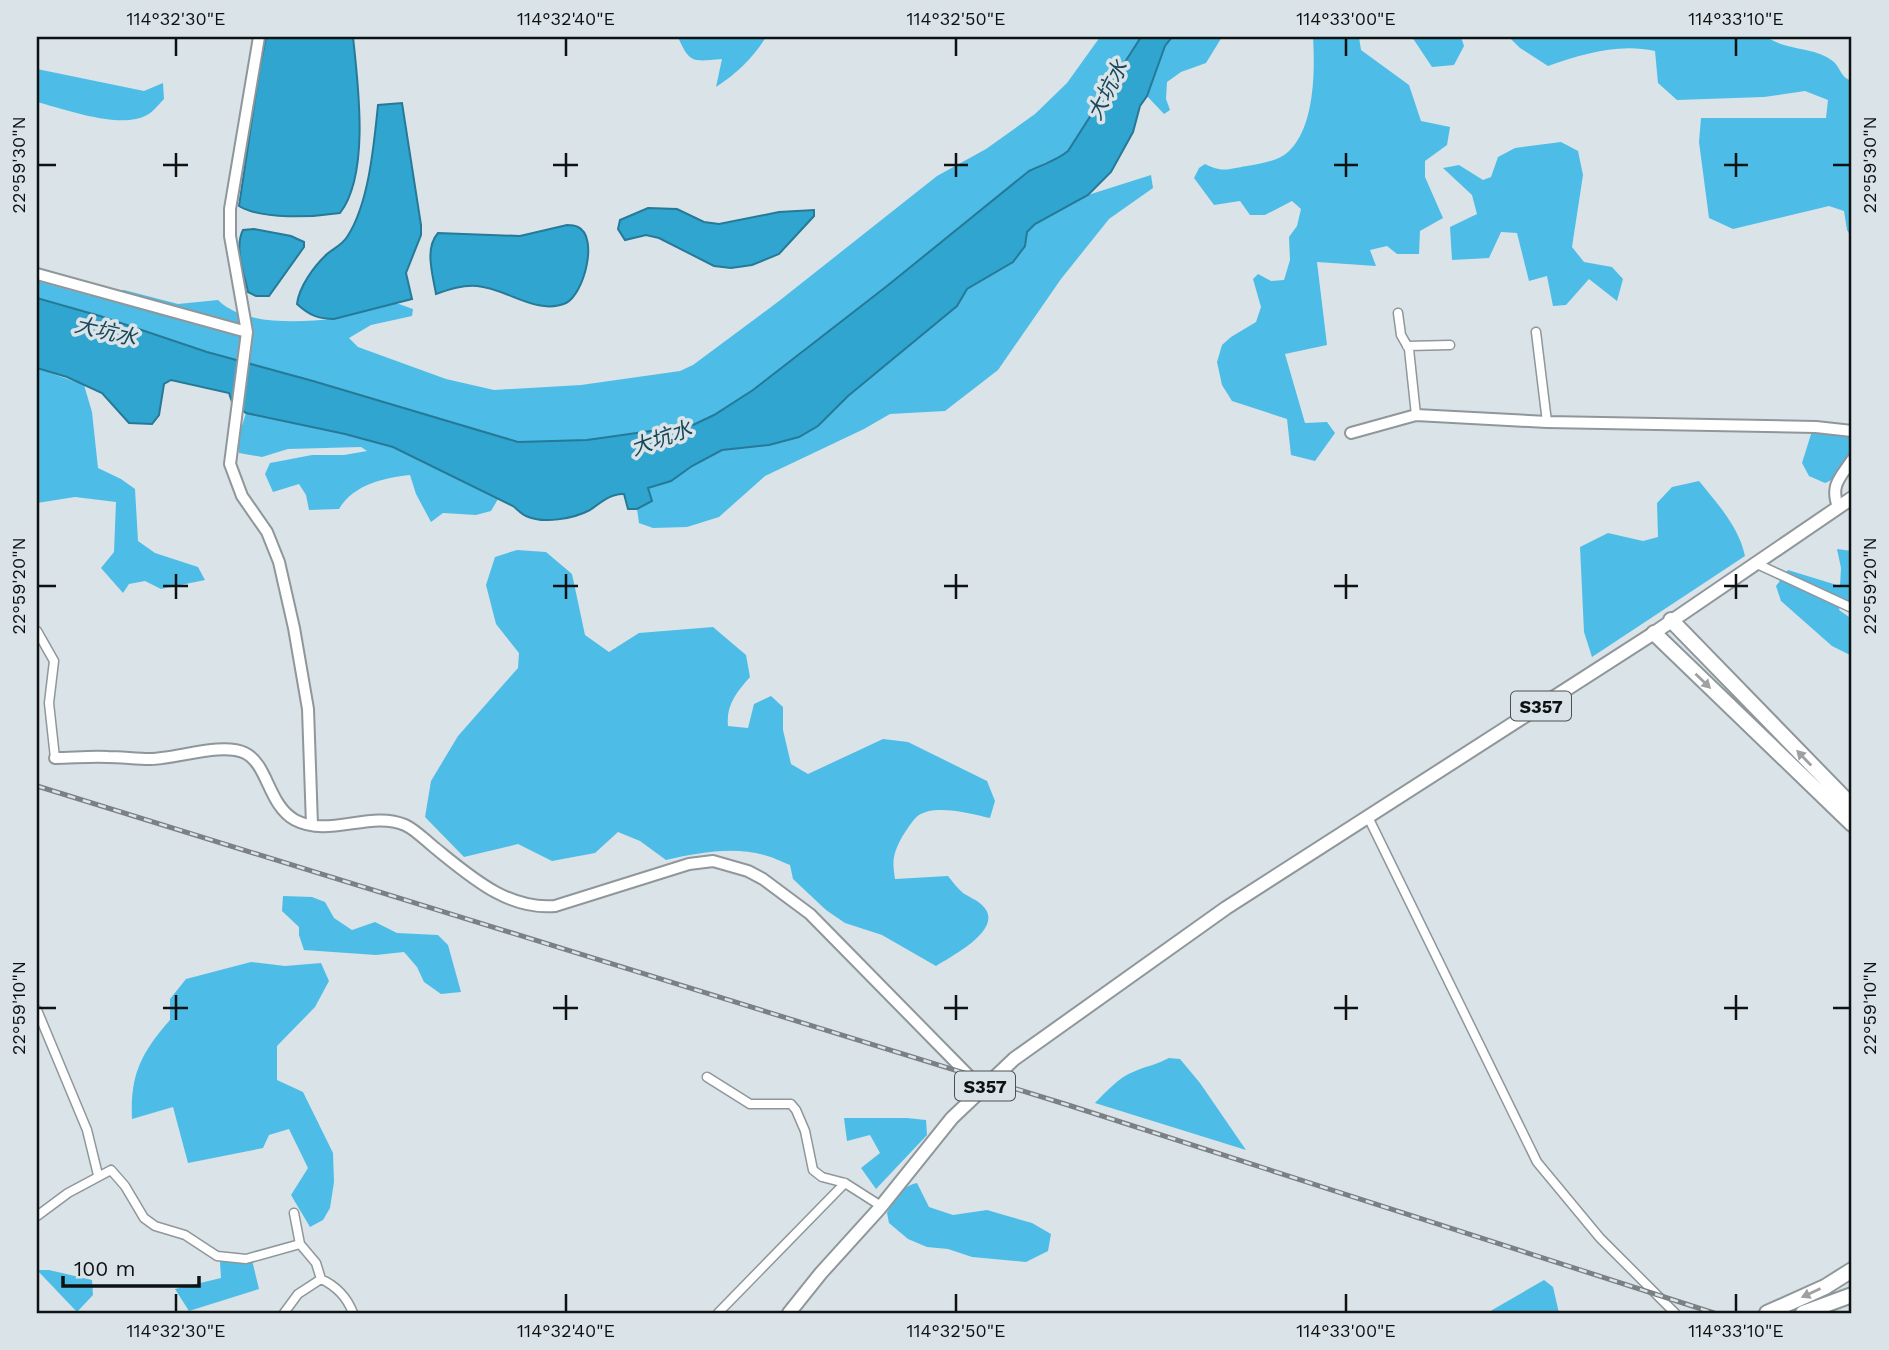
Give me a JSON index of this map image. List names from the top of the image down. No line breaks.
{"streets":{"main road":["S357"]},"water":["大坑水"],"scale_bar":"100 m","coordinates":["114°32'30\"E","114°32'40\"E","114°32'50\"E","114°33'00\"E","114°33'10\"E","22°59'30\"N","22°59'20\"N","22°59'10\"N"]}
